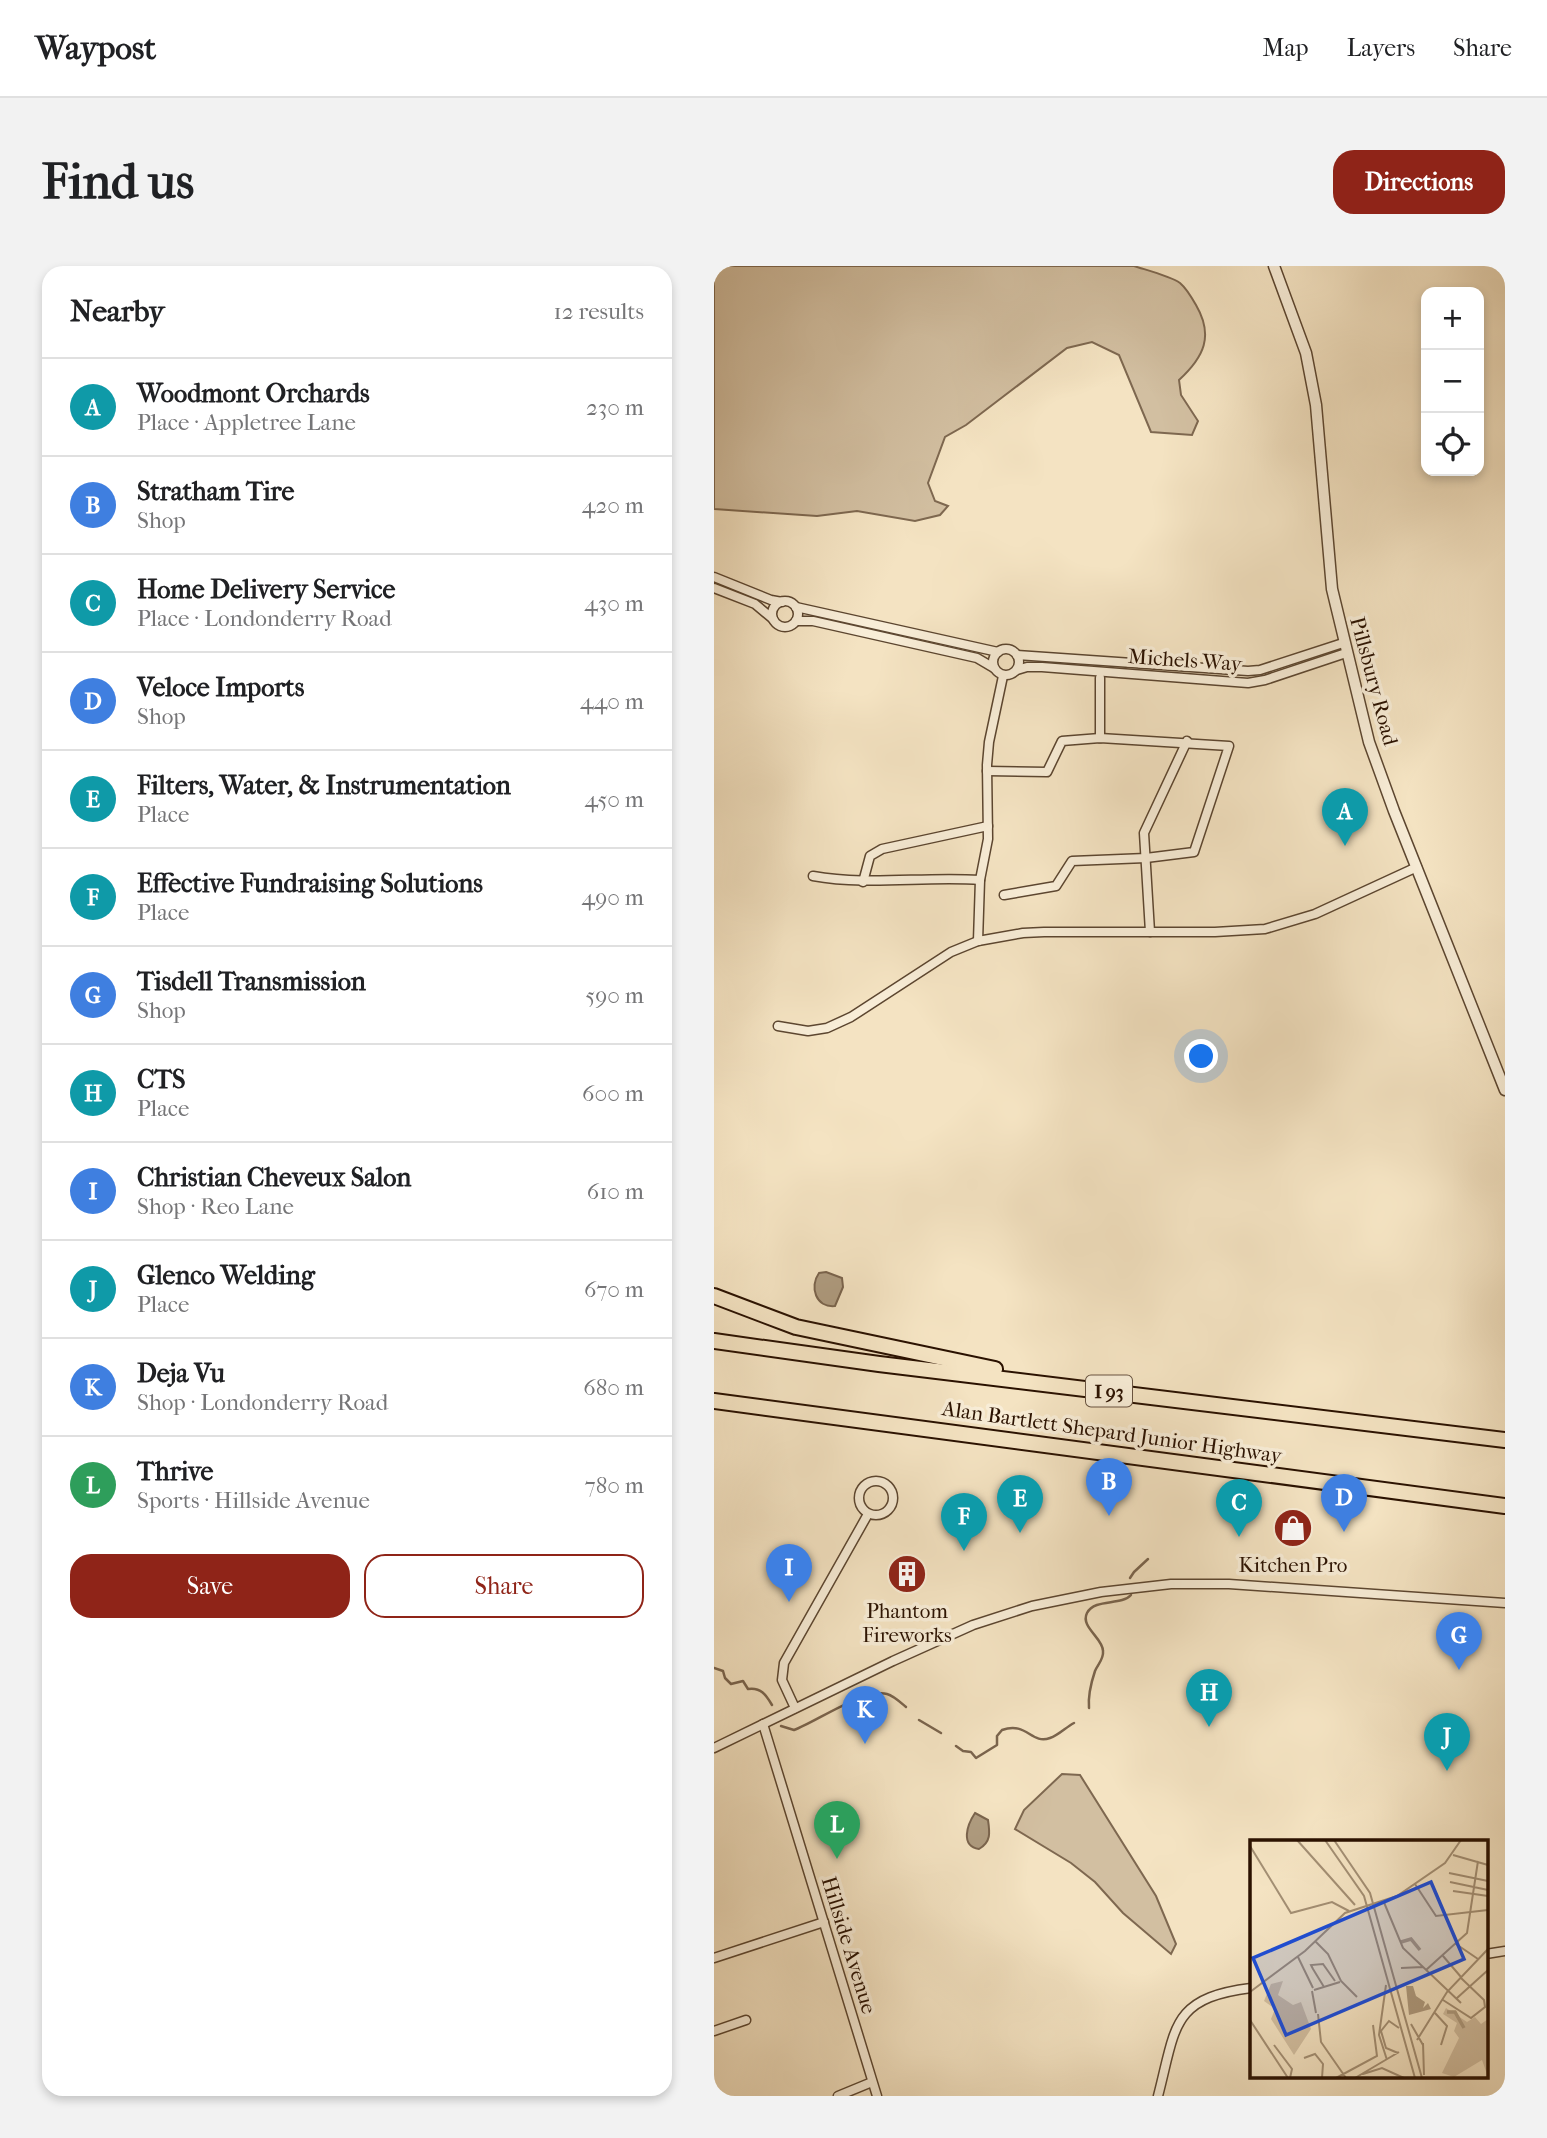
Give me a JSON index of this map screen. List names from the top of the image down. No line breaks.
{"streets":{"highway":["I 93","Alan Bartlett Shepard Junior Highway"],"street":["Michels Way","Pillsbury Road","Hillside Avenue"]},"crossings":[["Michels Way","Pillsbury Road"]],"places":{"shop":["Kitchen Pro"],"building":["Phantom Fireworks"]},"page":{"header":"Waypost","nav":["Map","Layers","Share"],"buttons":["Directions",["Save","Share"]],"title":"Find us","heading":["Nearby","12 results"],"map_buttons":["+","−"],"list":[{"mark":"A","name":"Woodmont Orchards","note":"Place · Appletree Lane","value":"230 m"},{"mark":"B","name":"Stratham Tire","note":"Shop","value":"420 m"},{"mark":"C","name":"Home Delivery Service","note":"Place · Londonderry Road","value":"430 m"},{"mark":"D","name":"Veloce Imports","note":"Shop","value":"440 m"},{"mark":"E","name":"Filters, Water, & Instrumentation","note":"Place","value":"450 m"},{"mark":"F","name":"Effective Fundraising Solutions","note":"Place","value":"490 m"},{"mark":"G","name":"Tisdell Transmission","note":"Shop","value":"590 m"},{"mark":"H","name":"CTS","note":"Place","value":"600 m"},{"mark":"I","name":"Christian Cheveux Salon","note":"Shop · Reo Lane","value":"610 m"},{"mark":"J","name":"Glenco Welding","note":"Place","value":"670 m"},{"mark":"K","name":"Deja Vu","note":"Shop · Londonderry Road","value":"680 m"},{"mark":"L","name":"Thrive","note":"Sports · Hillside Avenue","value":"780 m"}],"pins":["A","B","D","E","C","F","I","G","H","K","J","L"]}}
